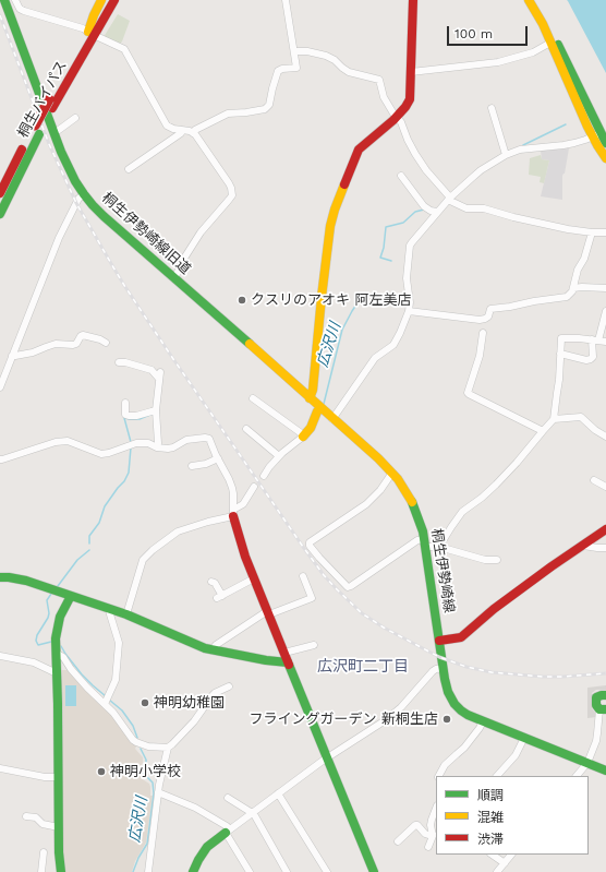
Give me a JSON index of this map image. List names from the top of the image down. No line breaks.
{"streets":{"main road":["桐生バイパス","桐生伊勢崎線旧道","桐生伊勢崎線"]},"crossings":[["桐生伊勢崎線旧道","桐生伊勢崎線"]],"districts":["広沢町二丁目"],"water":["広沢川"],"places":["クスリのアオキ 阿左美店","神明幼稚園","フライングガーデン 新桐生店","神明小学校"],"legend":["順調","混雑","渋滞"],"scale_bar":"100 m"}
